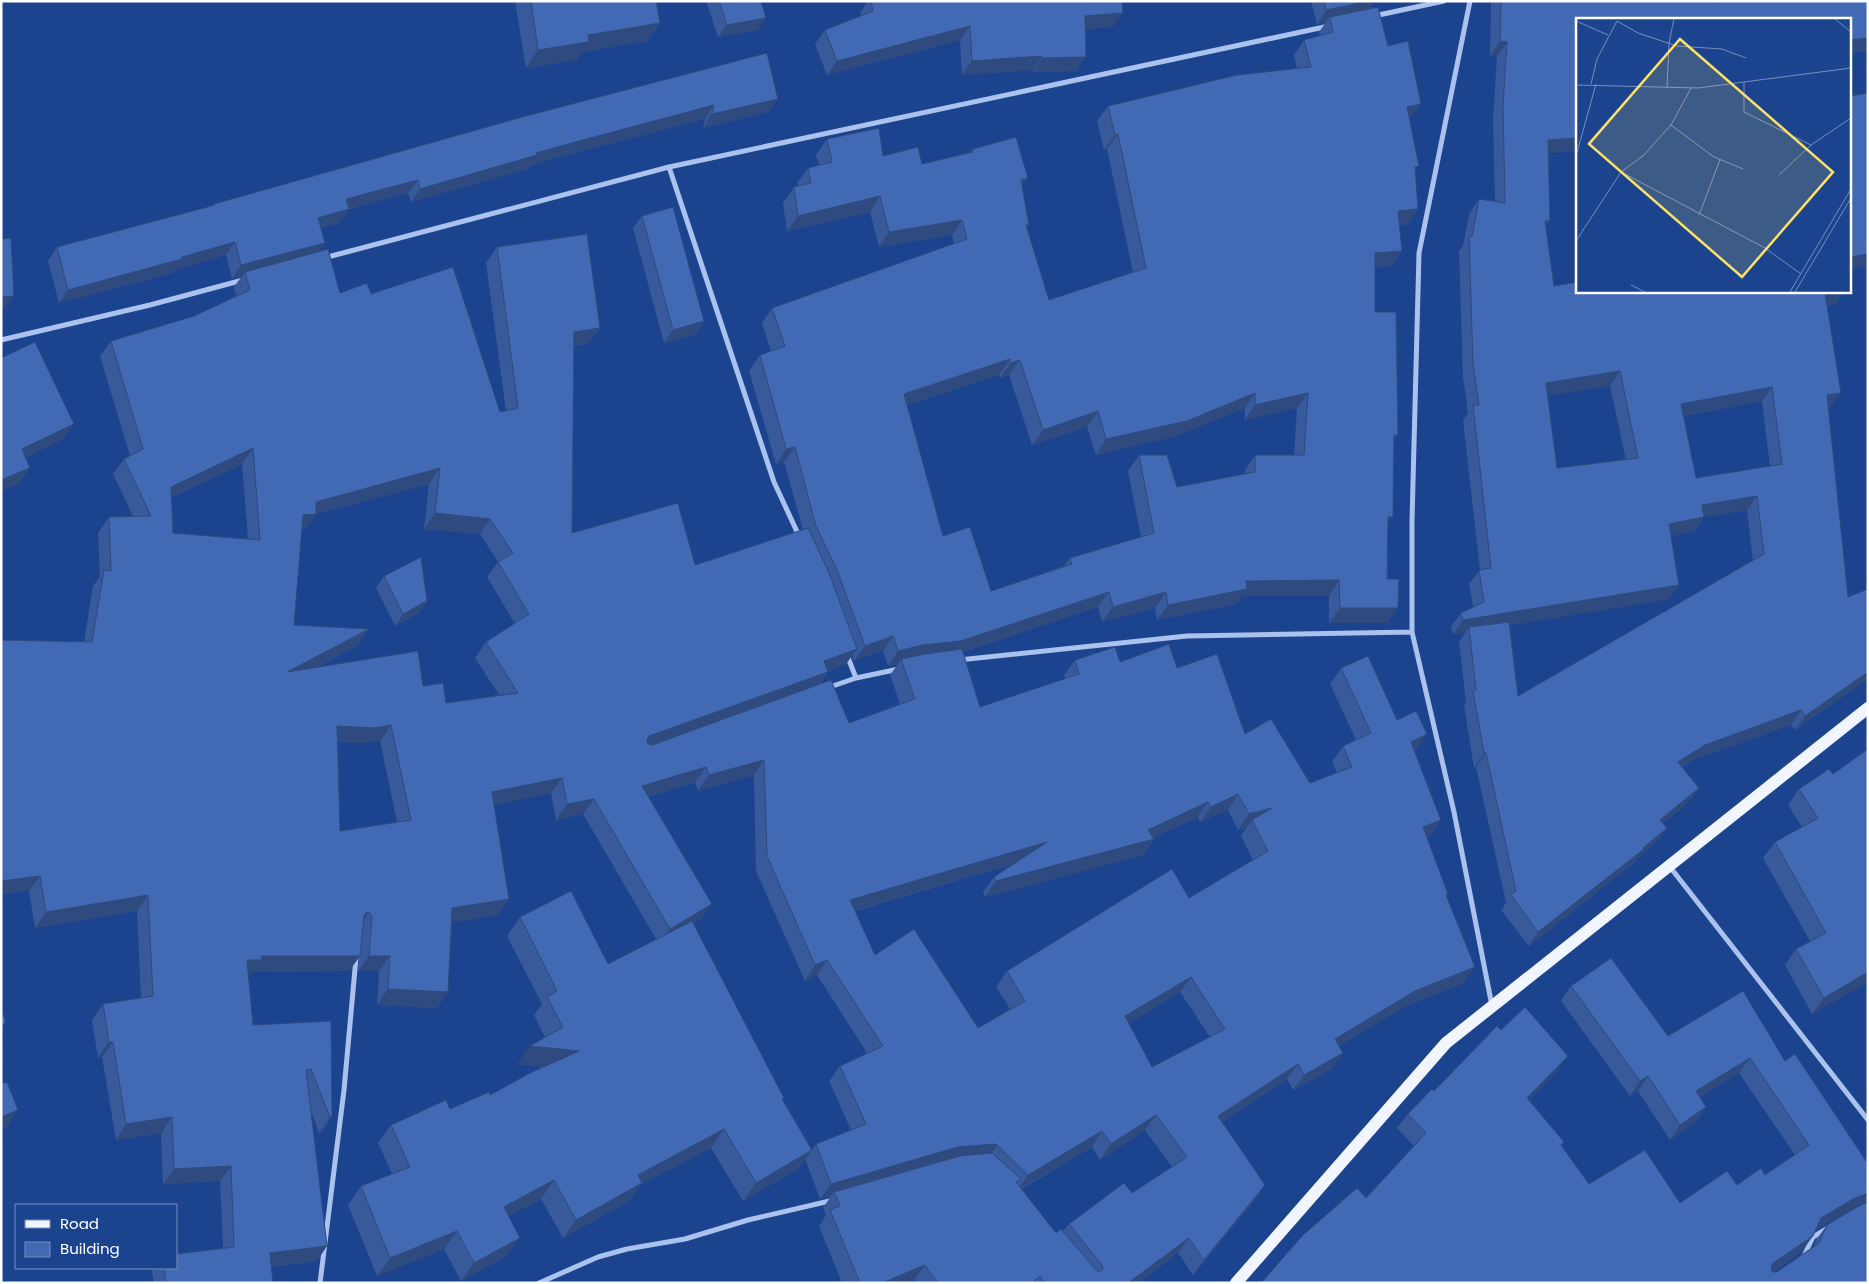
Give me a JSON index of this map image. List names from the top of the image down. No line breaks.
{"legend":["Road","Building"]}
